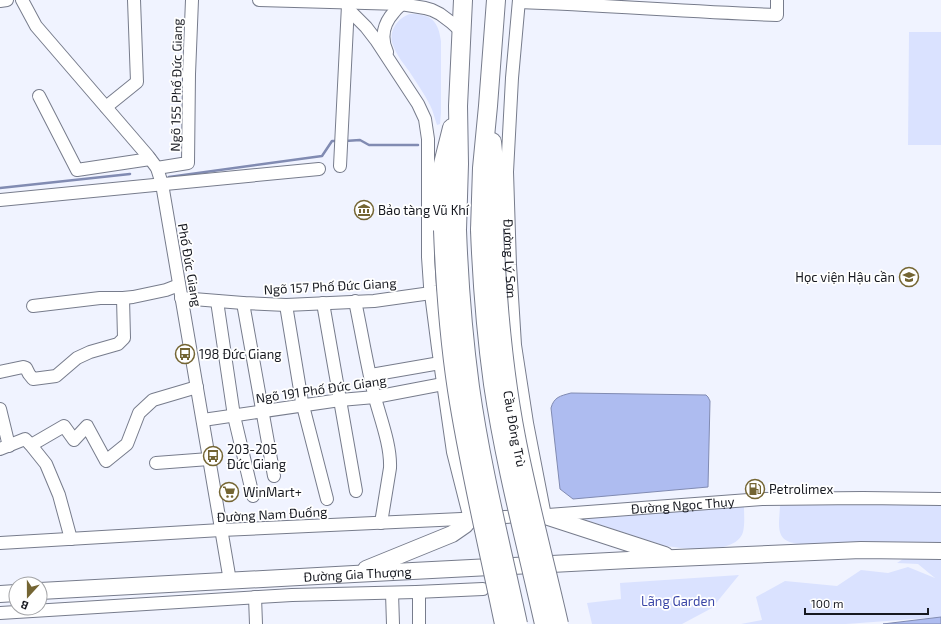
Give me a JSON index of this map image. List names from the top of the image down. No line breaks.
{"streets":{"highway":["Cầu Đông Trù"],"main road":["Đường Gia Thượng"],"street":["Ngõ 155 Phố Đức Giang","Đường Lý Sơn","Phố Đức Giang","Ngõ 157 Phố Đức Giang","Ngõ 191 Phố Đức Giang","Đường Ngọc Thụy","Đường Nam Đuống"]},"crossings":[["Ngõ 155 Phố Đức Giang","Phố Đức Giang"],["Đường Lý Sơn","Đường Ngọc Thụy"],["Đường Lý Sơn","Đường Nam Đuống"],["Phố Đức Giang","Ngõ 157 Phố Đức Giang"],["Phố Đức Giang","Ngõ 191 Phố Đức Giang"],["Phố Đức Giang","Đường Nam Đuống"],["Phố Đức Giang","Đường Gia Thượng"],["Đường Ngọc Thụy","Đường Nam Đuống"]],"parks":["Lãng Garden"],"places":{"museum":["Bảo tàng Vũ Khí"],"school or university":["Học viện Hậu cần"],"bus stop":["198 Đức Giang","203-205 Đức Giang"],"fuel station":["Petrolimex"],"supermarket":["WinMart+"]},"scale_bar":"100 m","north":"bottom"}
